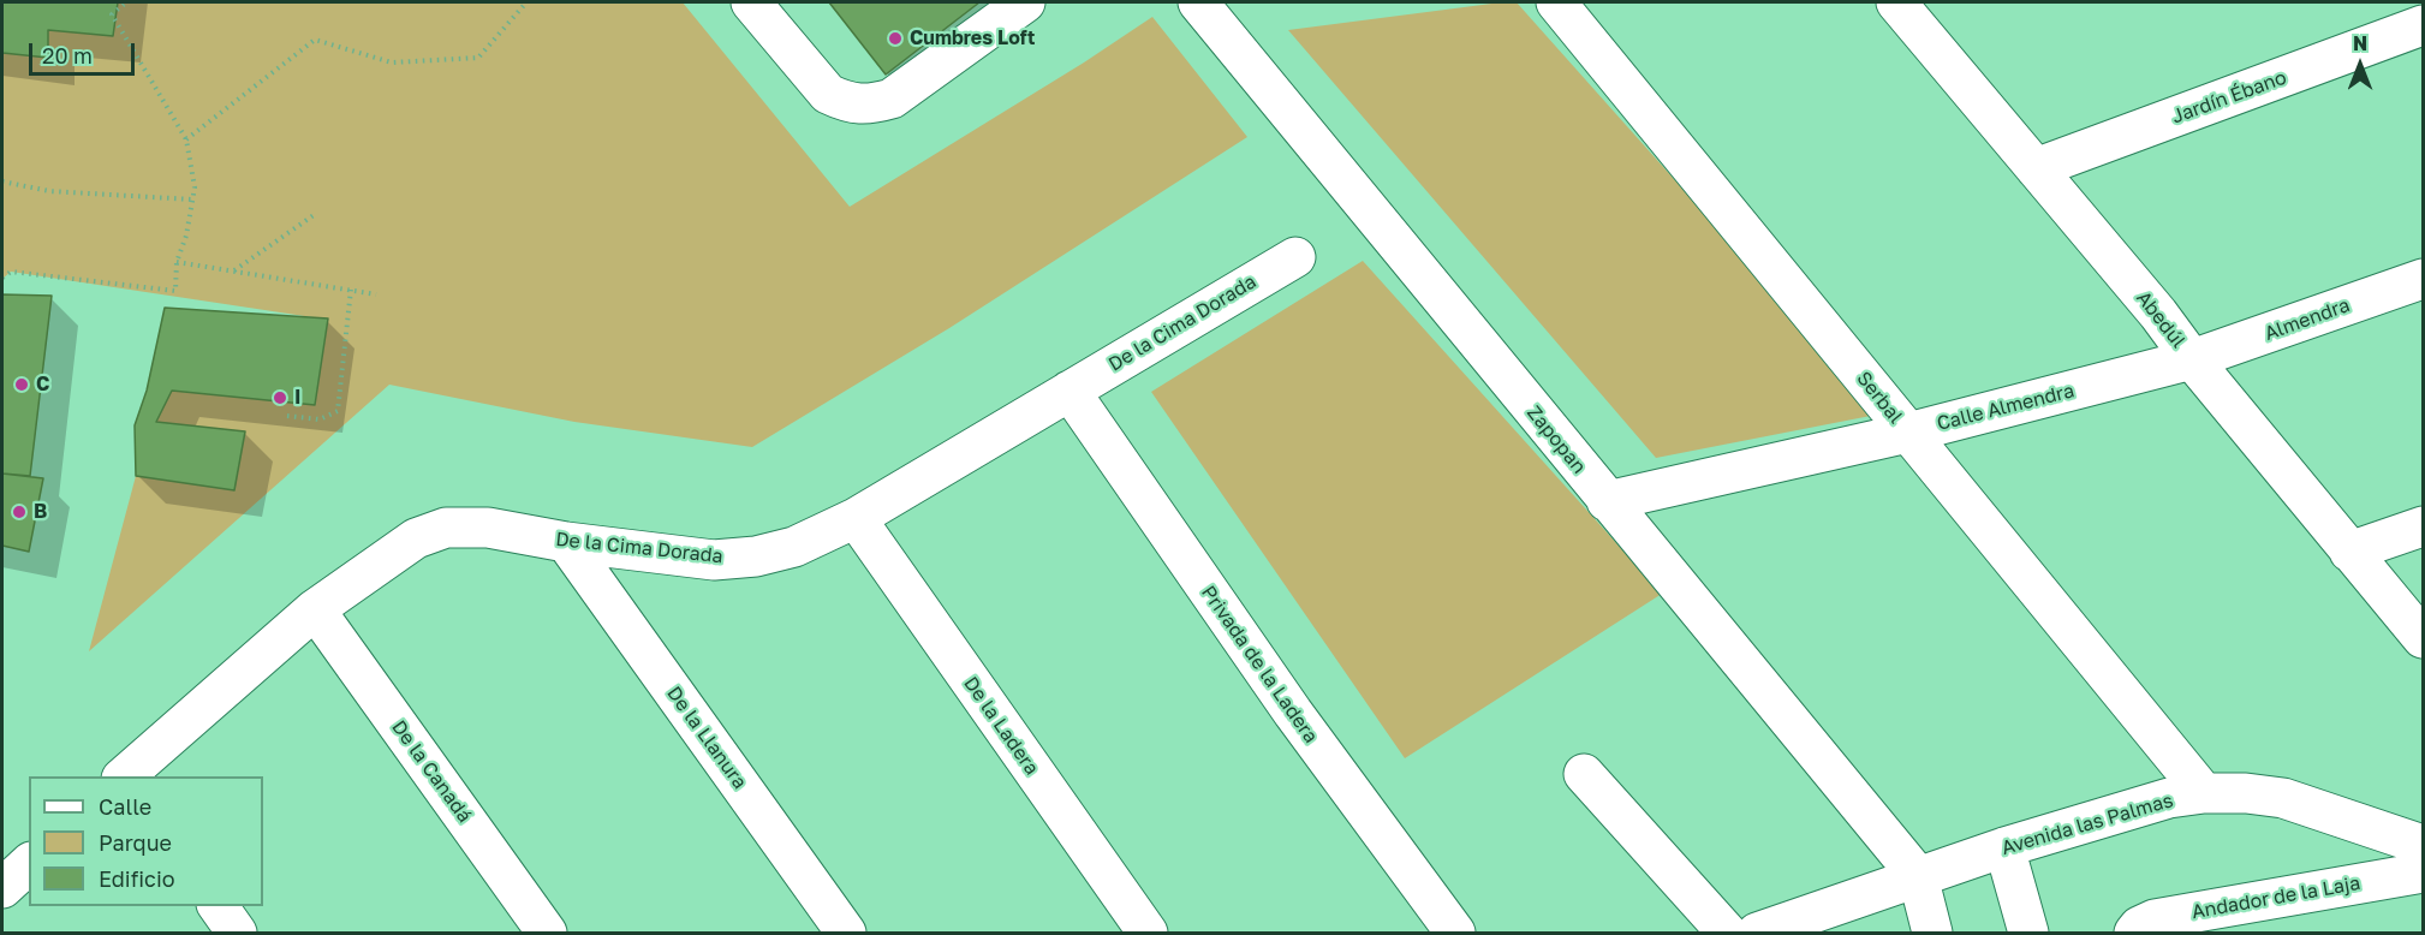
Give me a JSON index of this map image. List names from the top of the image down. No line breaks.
{"streets":{"street":["Jardín Ébano","Abedúl","Almendra","De la Cima Dorada","Serbal","Calle Almendra","Zapopan","Privada de la Ladera","De la Ladera","De la Llanura","De la Canadá","Avenida las Palmas","Andador de la Laja"]},"crossings":[["Jardín Ébano","Abedúl"],["Abedúl","Almendra"],["Abedúl","Calle Almendra"],["Almendra","Calle Almendra"],["De la Cima Dorada","Privada de la Ladera"],["De la Cima Dorada","De la Ladera"],["De la Cima Dorada","De la Llanura"],["De la Cima Dorada","De la Canadá"],["Serbal","Calle Almendra"],["Serbal","Avenida las Palmas"],["Calle Almendra","Zapopan"],["Zapopan","Avenida las Palmas"]],"places":["Cumbres Loft","C","I","B"],"legend":["Calle","Parque","Edificio"],"scale_bar":"20 m","north":"top"}
